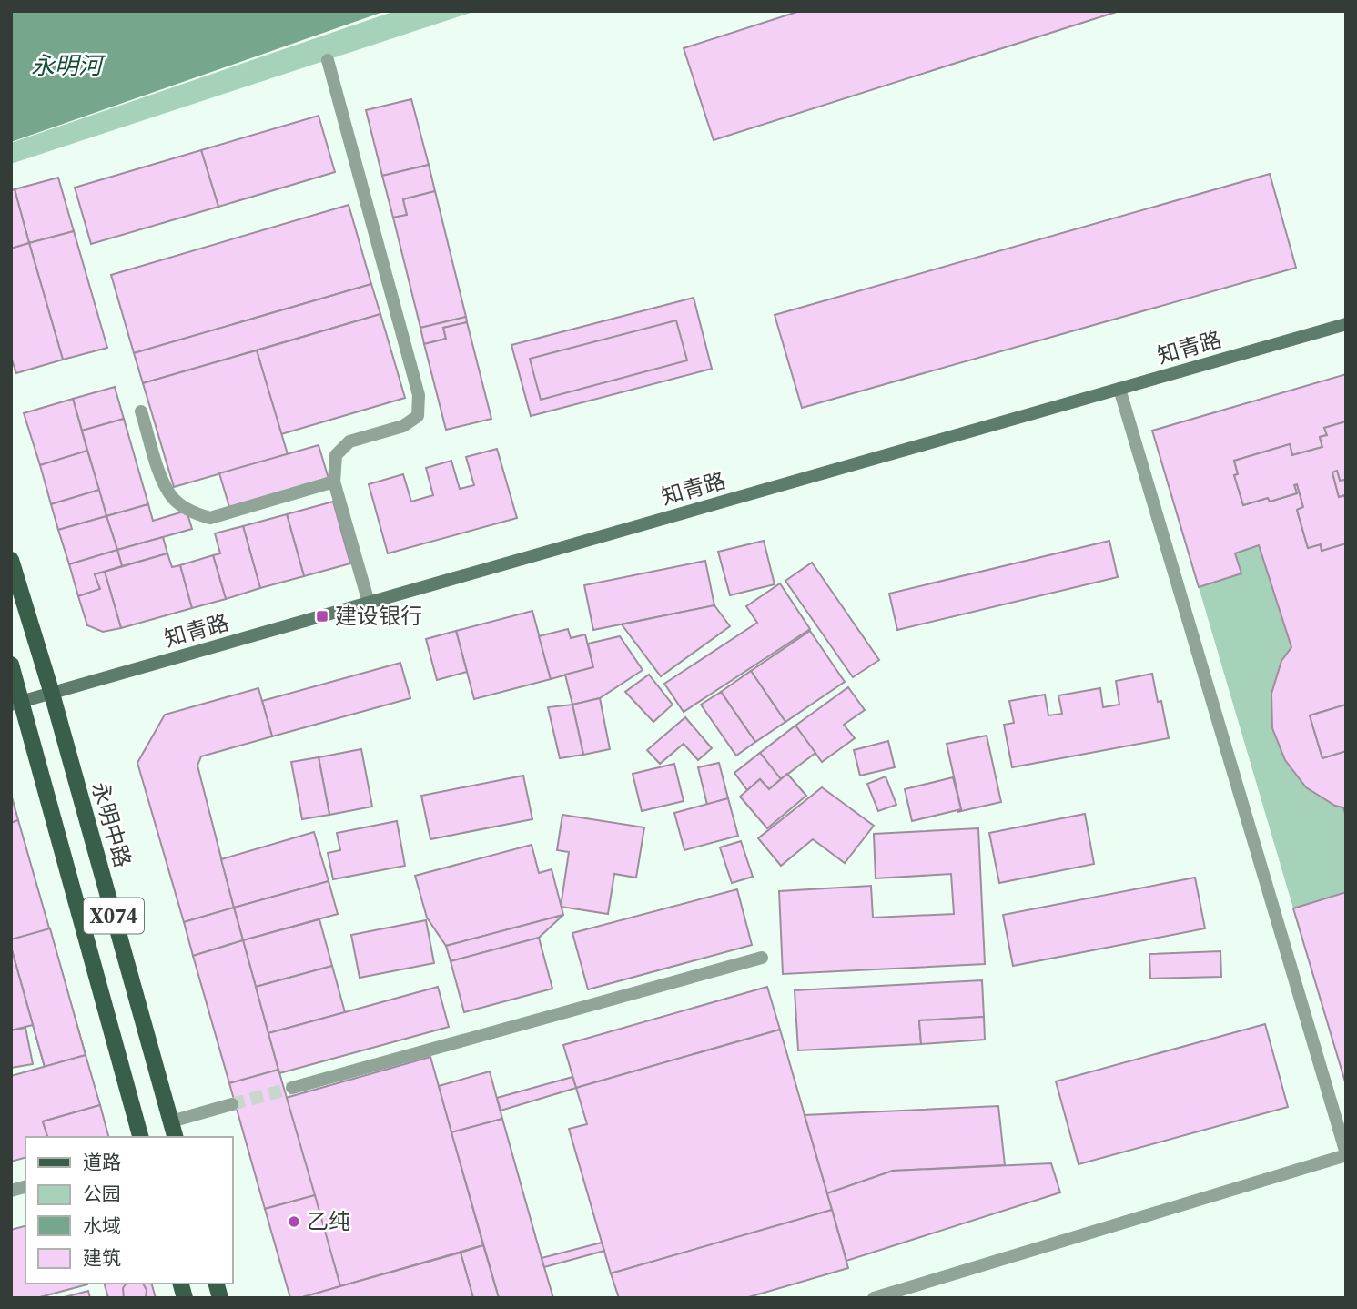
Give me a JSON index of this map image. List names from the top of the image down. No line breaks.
{"streets":{"main road":["知青路","永明中路","X074"]},"crossings":[["知青路","永明中路"],["知青路","X074"]],"water":["永明河"],"places":{"transit":["建设银行"],"other":["乙纯"]},"legend":["道路","公园","水域","建筑"]}
